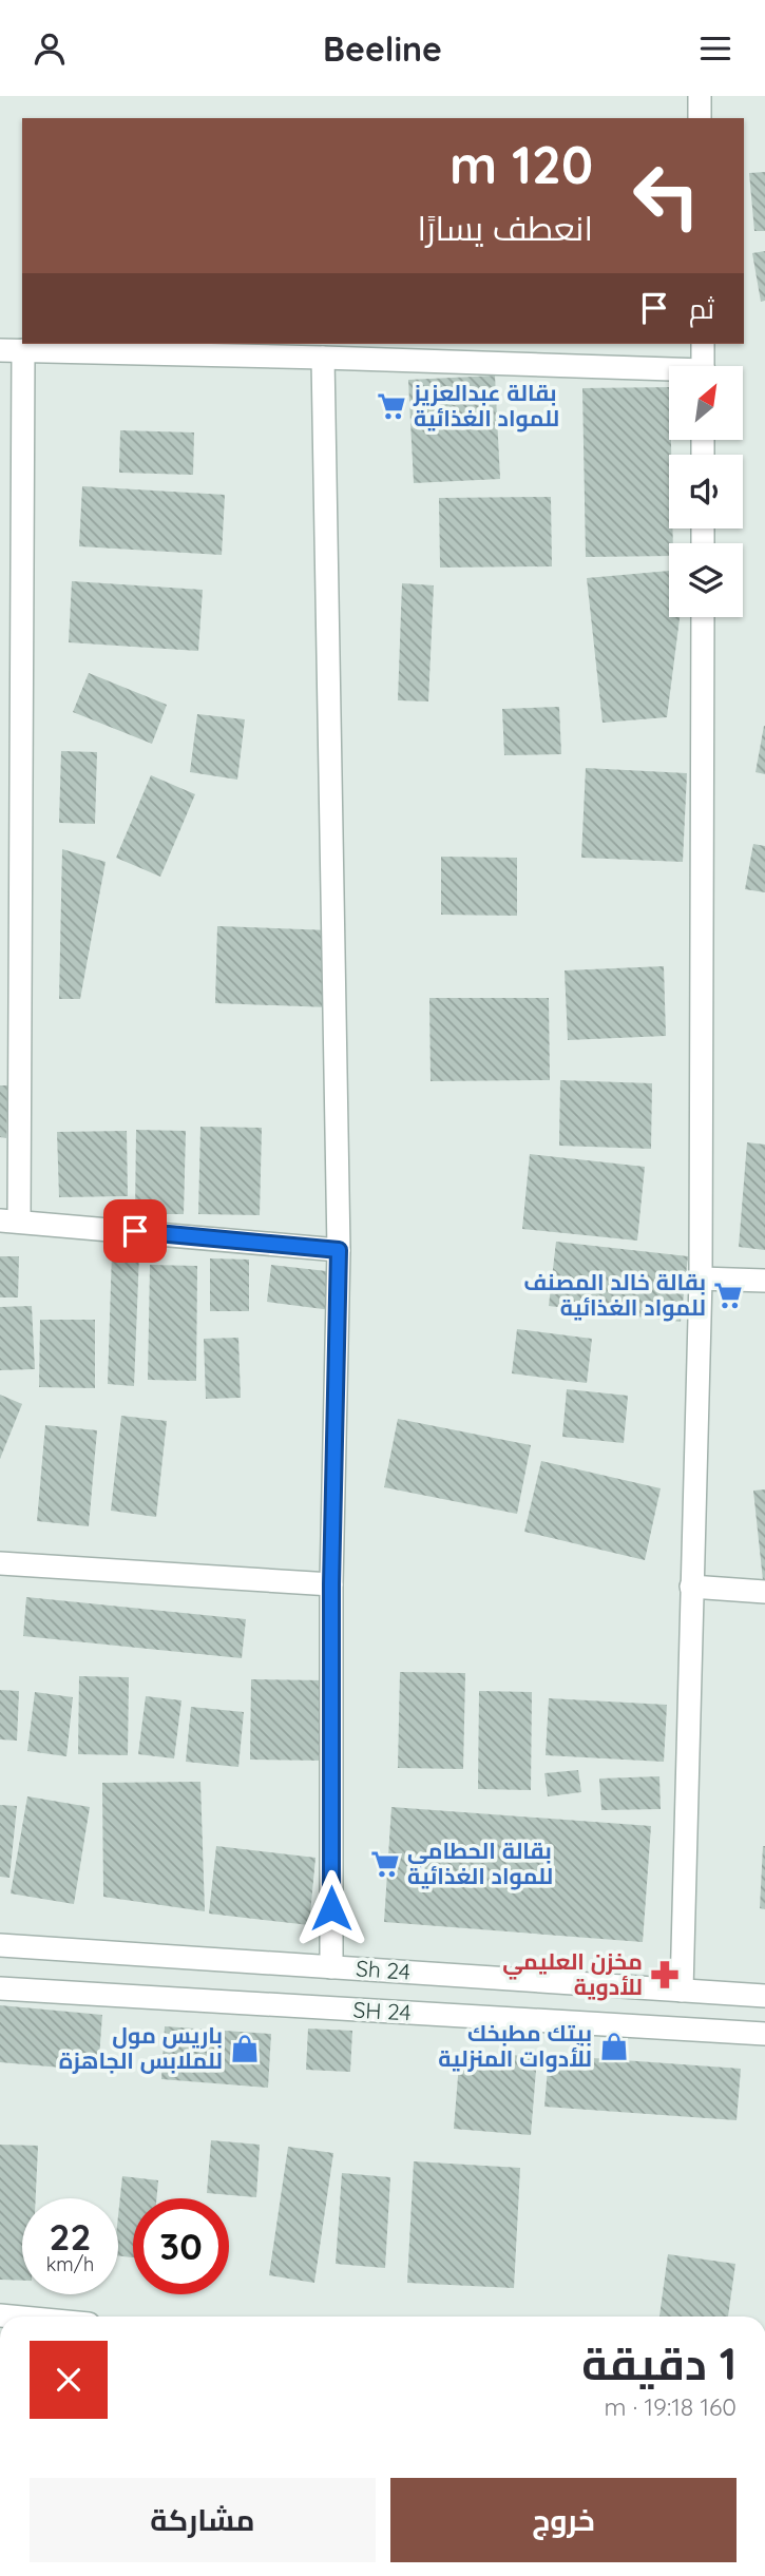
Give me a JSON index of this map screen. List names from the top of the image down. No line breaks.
{"streets":{"street":["Sh 24","SH 24"]},"places":{"supermarket":["بقالة عبدالعزيز للمواد الغذائية","بقالة خالد المصنف للمواد الغذائية","بقالة الحطامي للمواد الغذائية"],"pharmacy":["مخزن العليمي للأدوية"],"shop":["بيتك مطبخك للأدوات المنزلية","باريس مول للملابس الجاهزة"]},"north":"top right","page":{"header":"Beeline","turn":["120 m","انعطف يسارًا"],"then":"ثم","speed":"22 km/h","limit":"30","heading":["1 دقيقة","160 m · 19:18"],"buttons":["خروج","مشاركة"]}}
